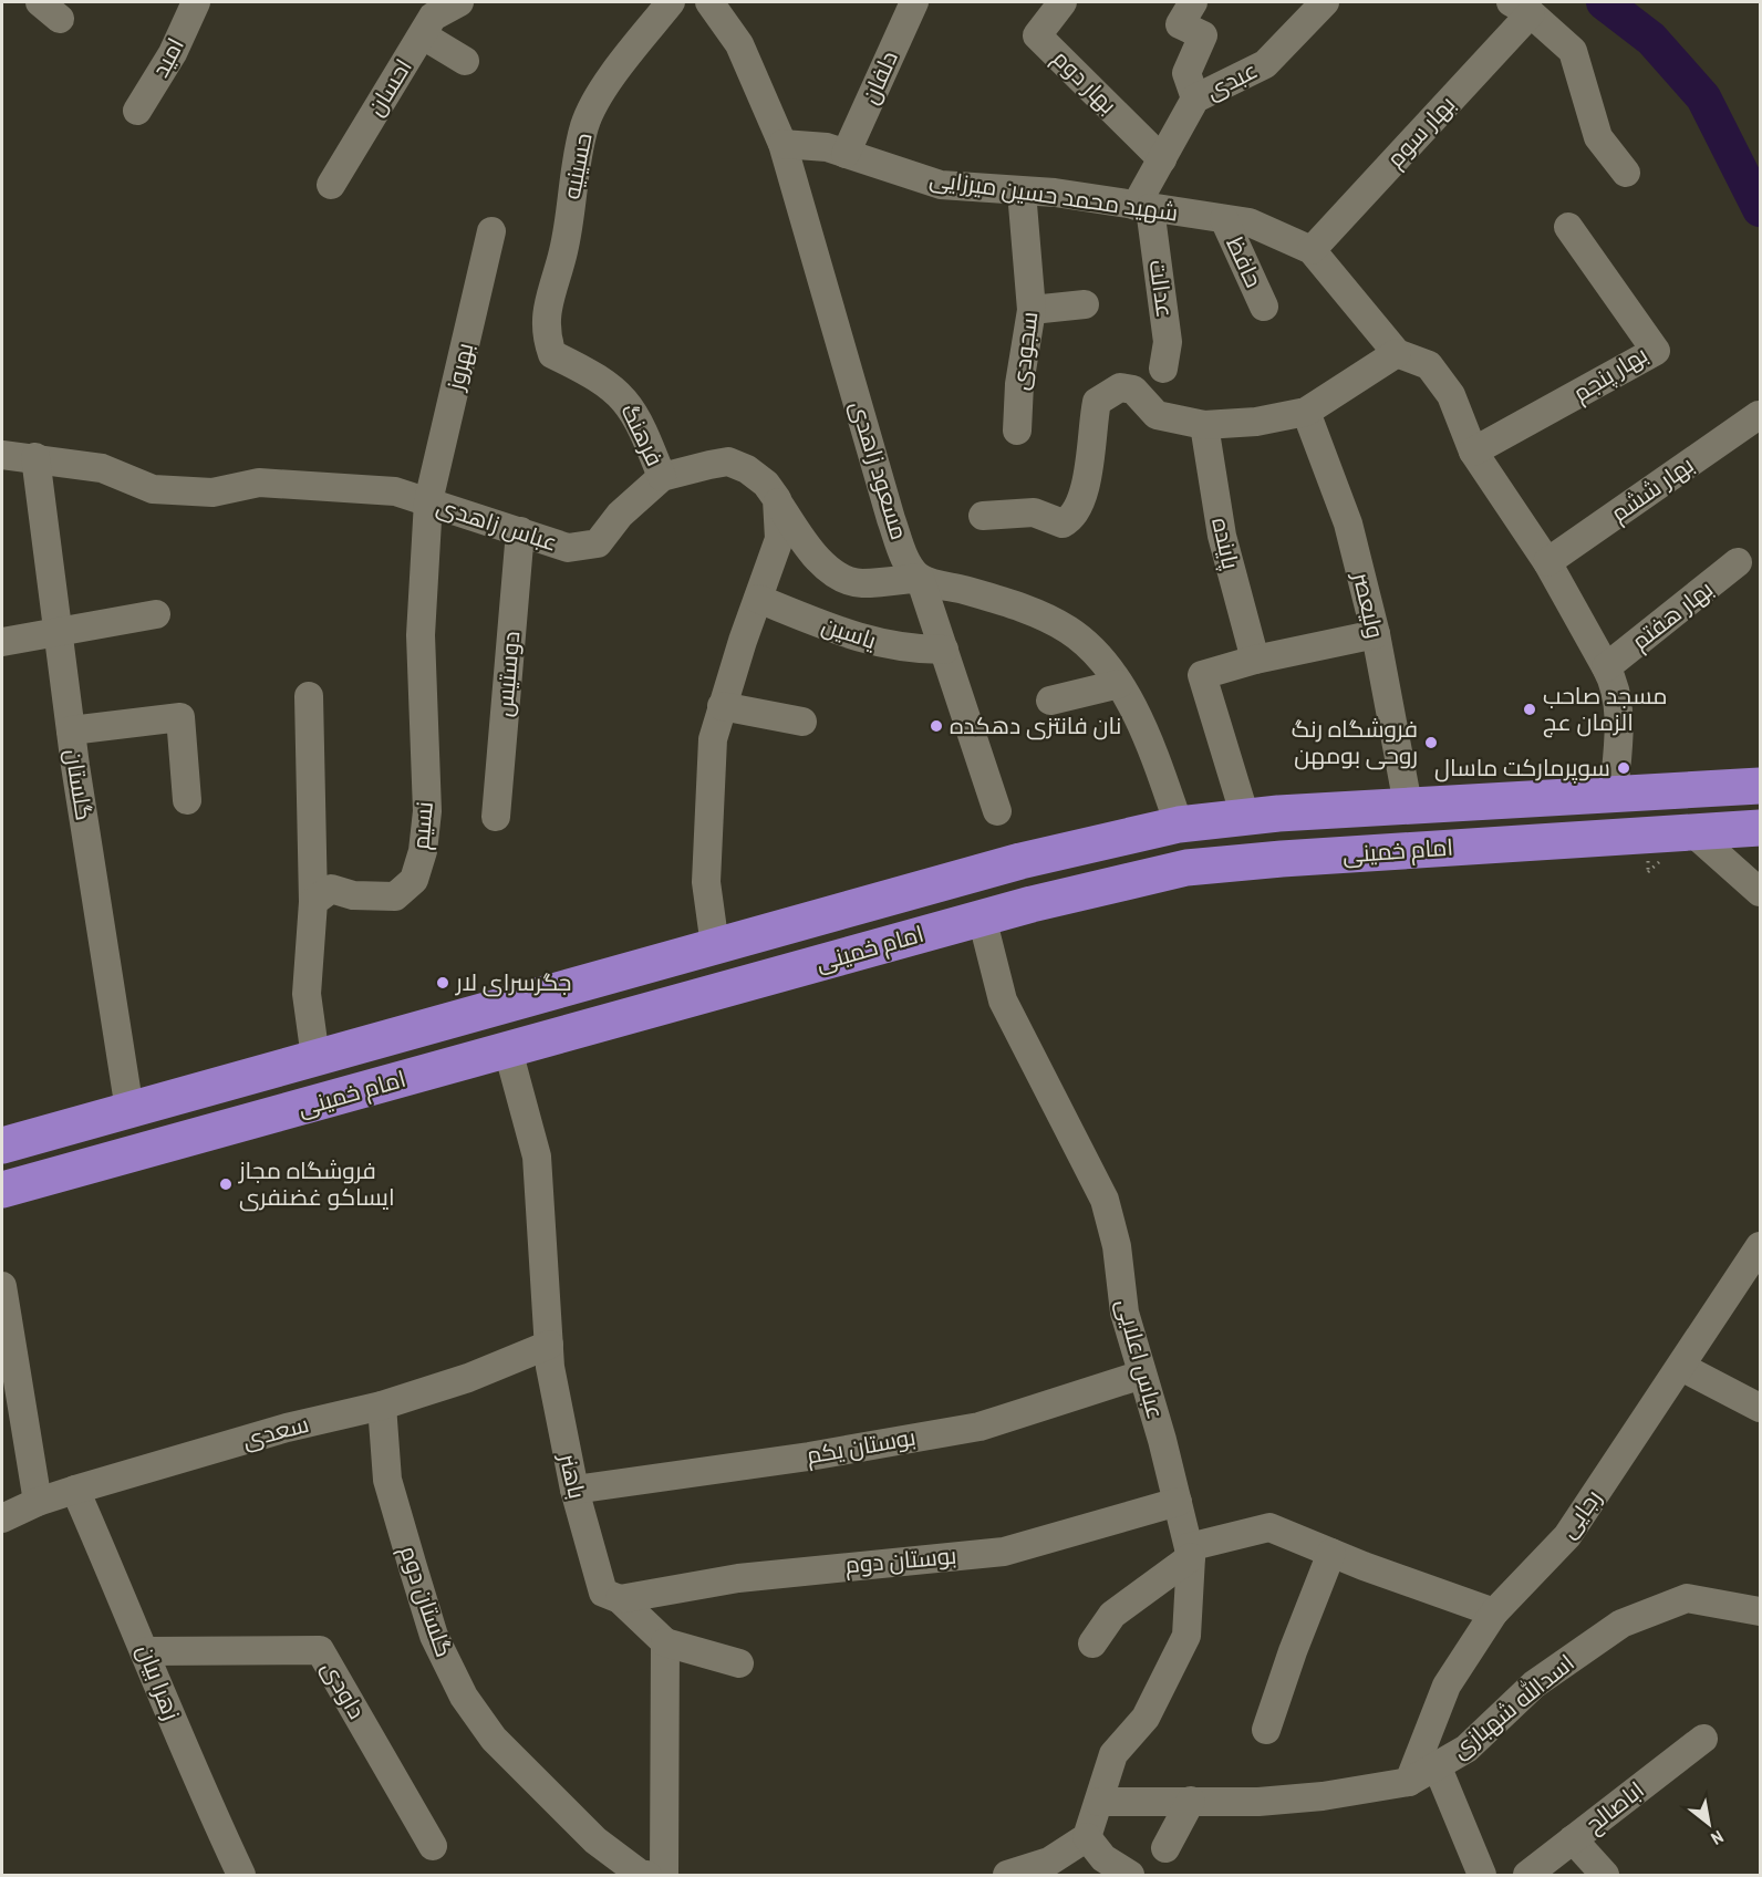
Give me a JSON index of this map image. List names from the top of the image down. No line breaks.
{"streets":{"highway":["امام خمینی"],"street":["امید","دلفان","عبدی","بهار دوم","احسان","بهار سوم","حسینیه","شهید محمد حسین میرزایی","حافظ","عدالت","سجودی","بهروز","بهار پنجم","فرهنگ","مسعود زاهدی","بهار ششم","عباس زاهدی","پاینده","ولیعصر","بهار هفتم","یاسین","دوستیس","گلستان","نسیم","عباس اعلایی","سعدی","بوستان یکم","باهنر","رجایی","بوستان دوم","گلستان دوم","زهرا بیان","داودی","اسدالله شهبازی","اباصالح"]},"crossings":[["دلفان","شهید محمد حسین میرزایی"],["عبدی","بهار دوم"],["عبدی","شهید محمد حسین میرزایی"],["عبدی","عدالت"],["بهار سوم","شهید محمد حسین میرزایی"],["حسینیه","فرهنگ"],["شهید محمد حسین میرزایی","حافظ"],["شهید محمد حسین میرزایی","عدالت"],["شهید محمد حسین میرزایی","سجودی"],["شهید محمد حسین میرزایی","بهار پنجم"],["شهید محمد حسین میرزایی","مسعود زاهدی"],["شهید محمد حسین میرزایی","بهار ششم"],["شهید محمد حسین میرزایی","بهار هفتم"],["شهید محمد حسین میرزایی","امام خمینی"],["بهروز","عباس زاهدی"],["بهروز","نسیم"],["فرهنگ","عباس زاهدی"],["مسعود زاهدی","عباس زاهدی"],["مسعود زاهدی","یاسین"],["عباس زاهدی","دوستیس"],["عباس زاهدی","گلستان"],["عباس زاهدی","نسیم"],["ولیعصر","امام خمینی"],["گلستان","امام خمینی"],["امام خمینی","عباس اعلایی"],["امام خمینی","باهنر"],["عباس اعلایی","بوستان یکم"],["عباس اعلایی","بوستان دوم"],["عباس اعلایی","اسدالله شهبازی"],["سعدی","باهنر"],["سعدی","گلستان دوم"],["سعدی","زهرا بیان"],["بوستان یکم","باهنر"],["باهنر","بوستان دوم"],["رجایی","اسدالله شهبازی"],["زهرا بیان","داودی"]],"places":["مسجد صاحب الزمان عج","نان فانتزی دهکده","فروشگاه رنگ روحی بومهن","سوپرمارکت ماسال","جگرسرای لار","فروشگاه مجاز ایساکو غضنفری"],"north":"bottom right"}
